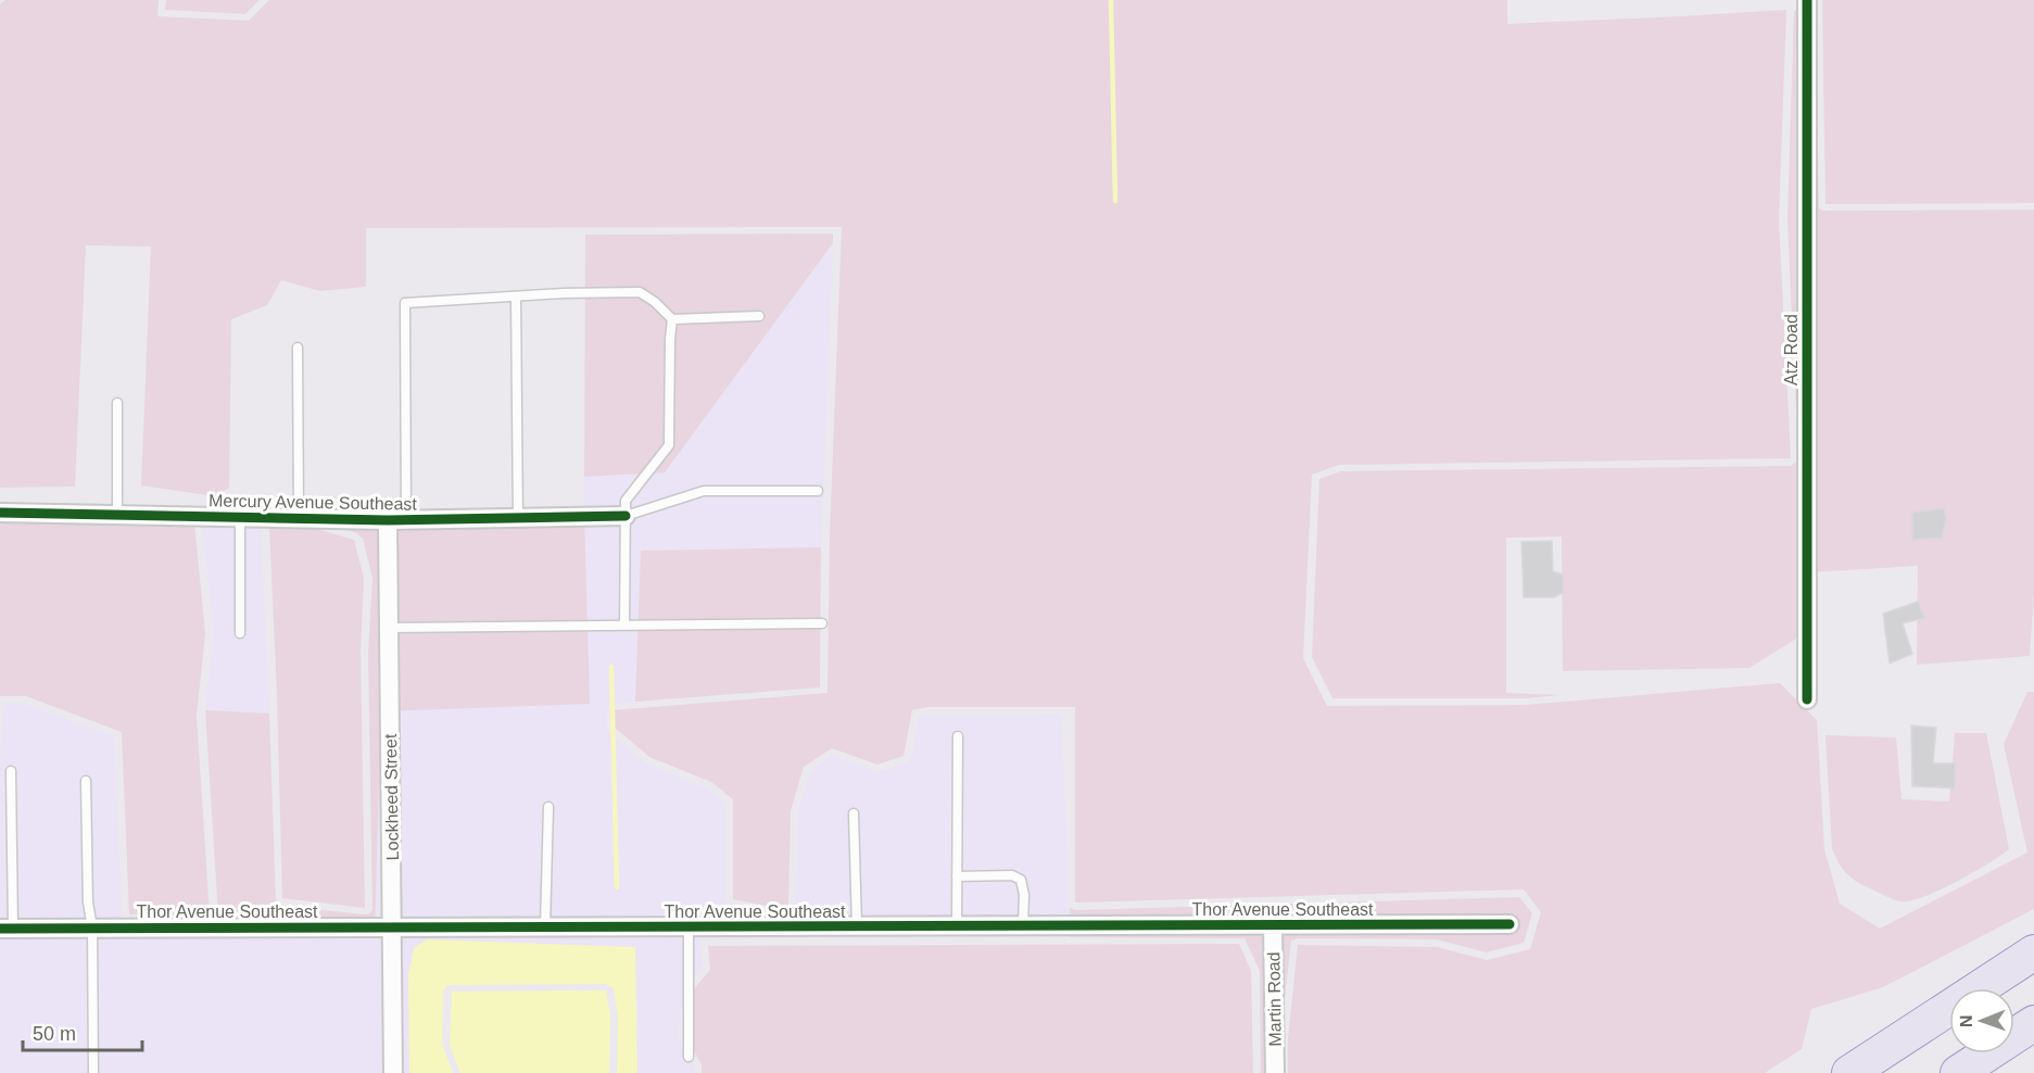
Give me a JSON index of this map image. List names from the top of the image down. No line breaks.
{"streets":{"street":["Atz Road","Mercury Avenue Southeast","Lockheed Street","Thor Avenue Southeast","Martin Road"]},"crossings":[["Mercury Avenue Southeast","Lockheed Street"],["Lockheed Street","Thor Avenue Southeast"],["Thor Avenue Southeast","Martin Road"]],"scale_bar":"50 m","north":"left"}
